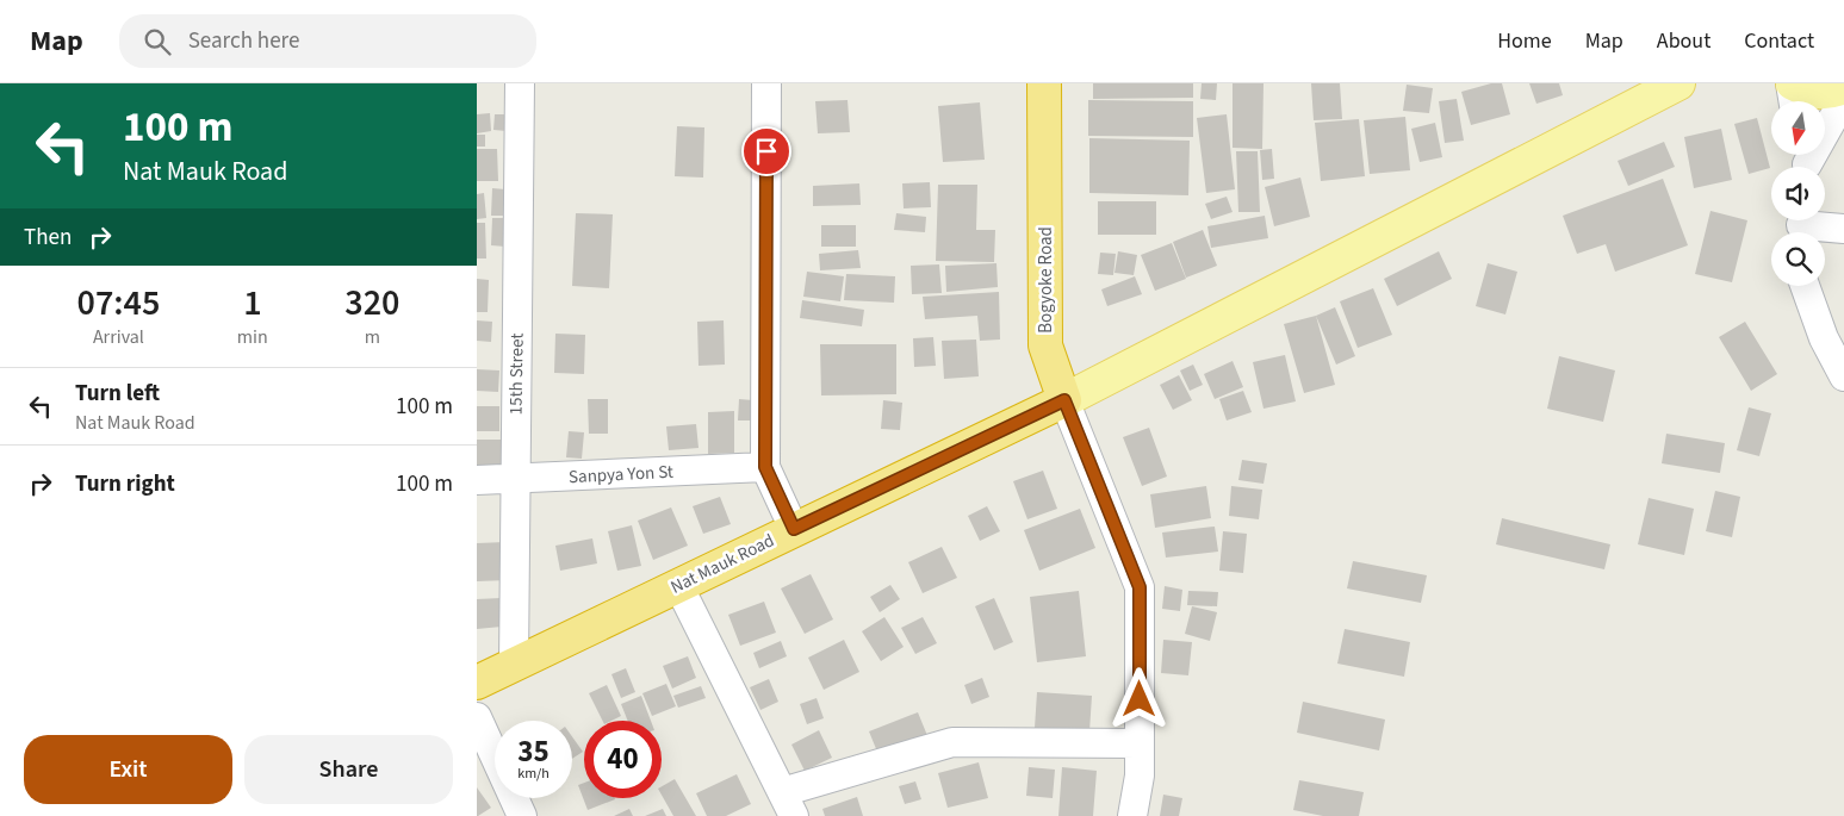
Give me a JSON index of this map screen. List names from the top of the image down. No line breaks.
{"streets":{"highway":["Bogyoke Road","Nat Mauk Road"],"street":["15th Street","Sanpya Yon St"]},"crossings":[["Bogyoke Road","Nat Mauk Road"],["15th Street","Sanpya Yon St"],["15th Street","Nat Mauk Road"]],"north":"bottom","page":{"header":"Map","search":"Search here","nav":["Home","Map","About","Contact"],"turn":["100 m","Nat Mauk Road"],"then":"Then","eta":["07:45","Arrival","1","min","320","m"],"list":[{"name":"Turn left","note":"Nat Mauk Road","value":"100 m"},{"name":"Turn right","value":"100 m"}],"speed":"35 km/h","limit":"40","buttons":["Exit","Share"]}}
